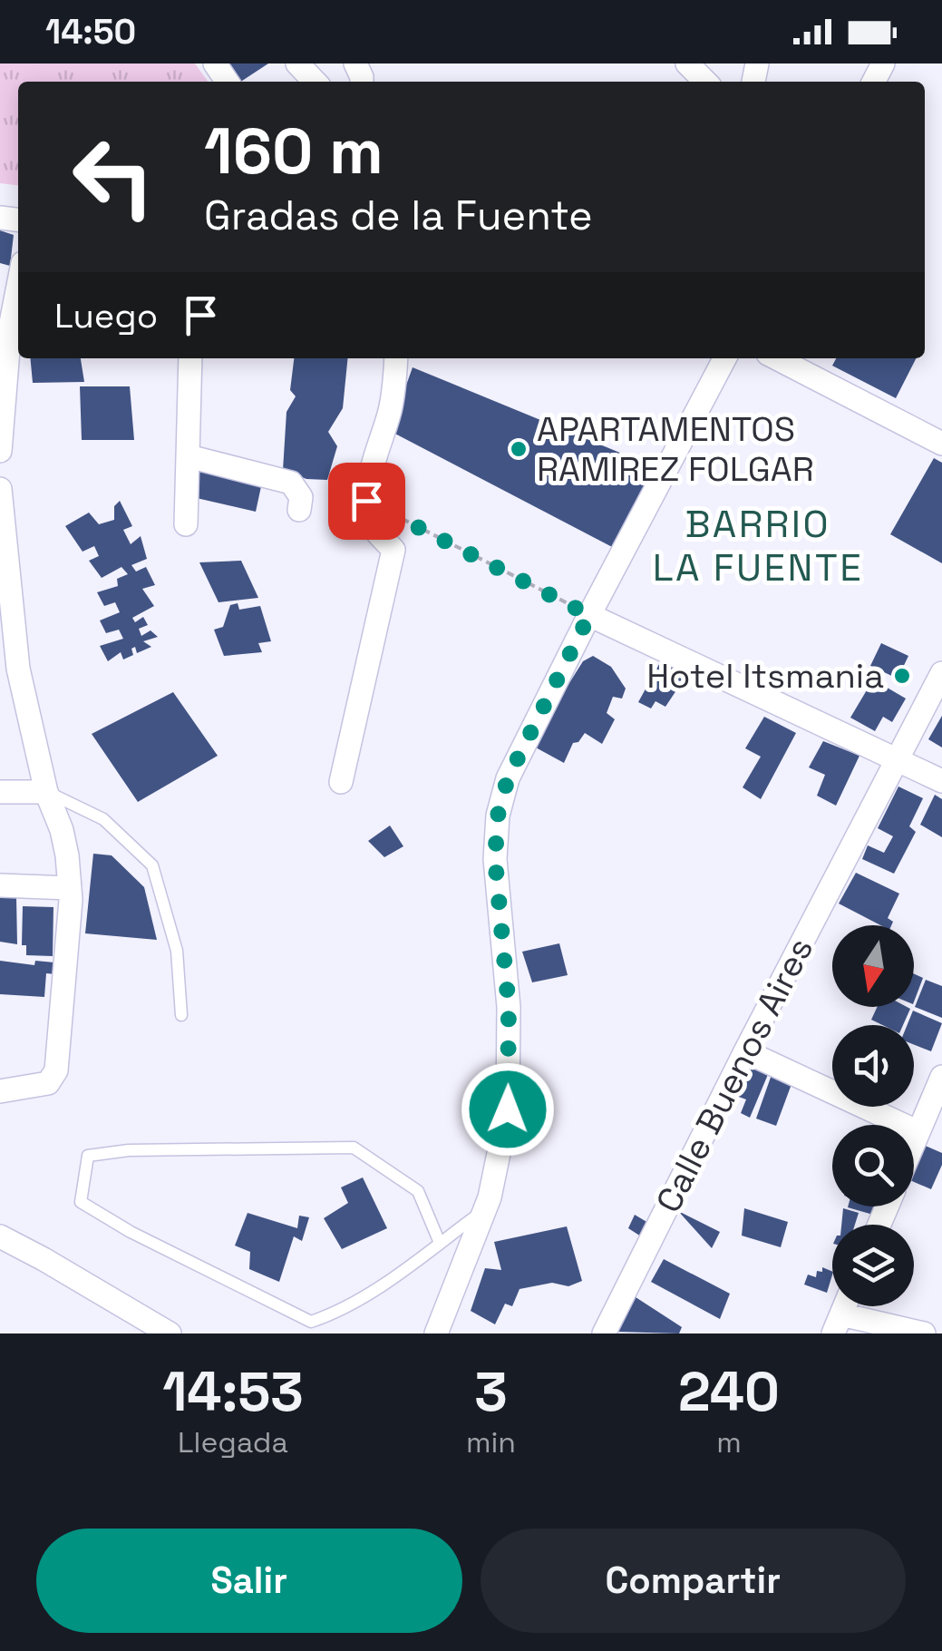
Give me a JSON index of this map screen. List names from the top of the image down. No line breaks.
{"streets":{"street":["Calle Buenos Aires"]},"districts":["BARRIO LA FUENTE"],"places":["APARTAMENTOS RAMIREZ FOLGAR","Hotel Itsmania"],"north":"bottom","page":{"status":"14:50","turn":["160 m","Gradas de la Fuente"],"then":"Luego","eta":["14:53","Llegada","3","min","240","m"],"buttons":["Salir","Compartir"]}}
